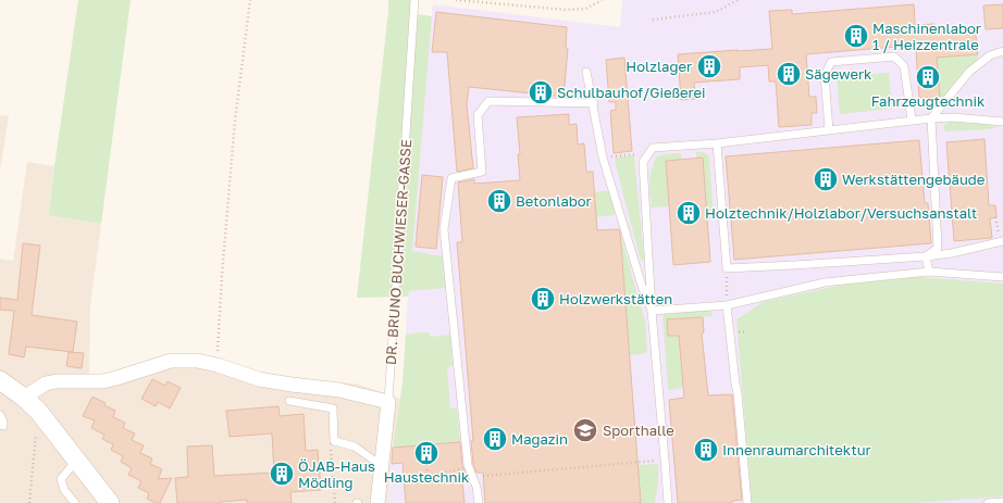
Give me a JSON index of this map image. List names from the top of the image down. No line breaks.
{"streets":{"street":["DR. BRUNO BUCHWIESER-GASSE"]},"places":{"building":["Maschinenlabor 1 / Heizzentrale","Holzlager","Sägewerk","Fahrzeugtechnik","Schulbauhof/Gießerei","Werkstättengebäude","Betonlabor","Holztechnik/Holzlabor/Versuchsanstalt","Holzwerkstätten","Magazin","Innenraumarchitektur","Haustechnik","ÖJAB-Haus Mödling"],"school or university":["Sporthalle"]}}
